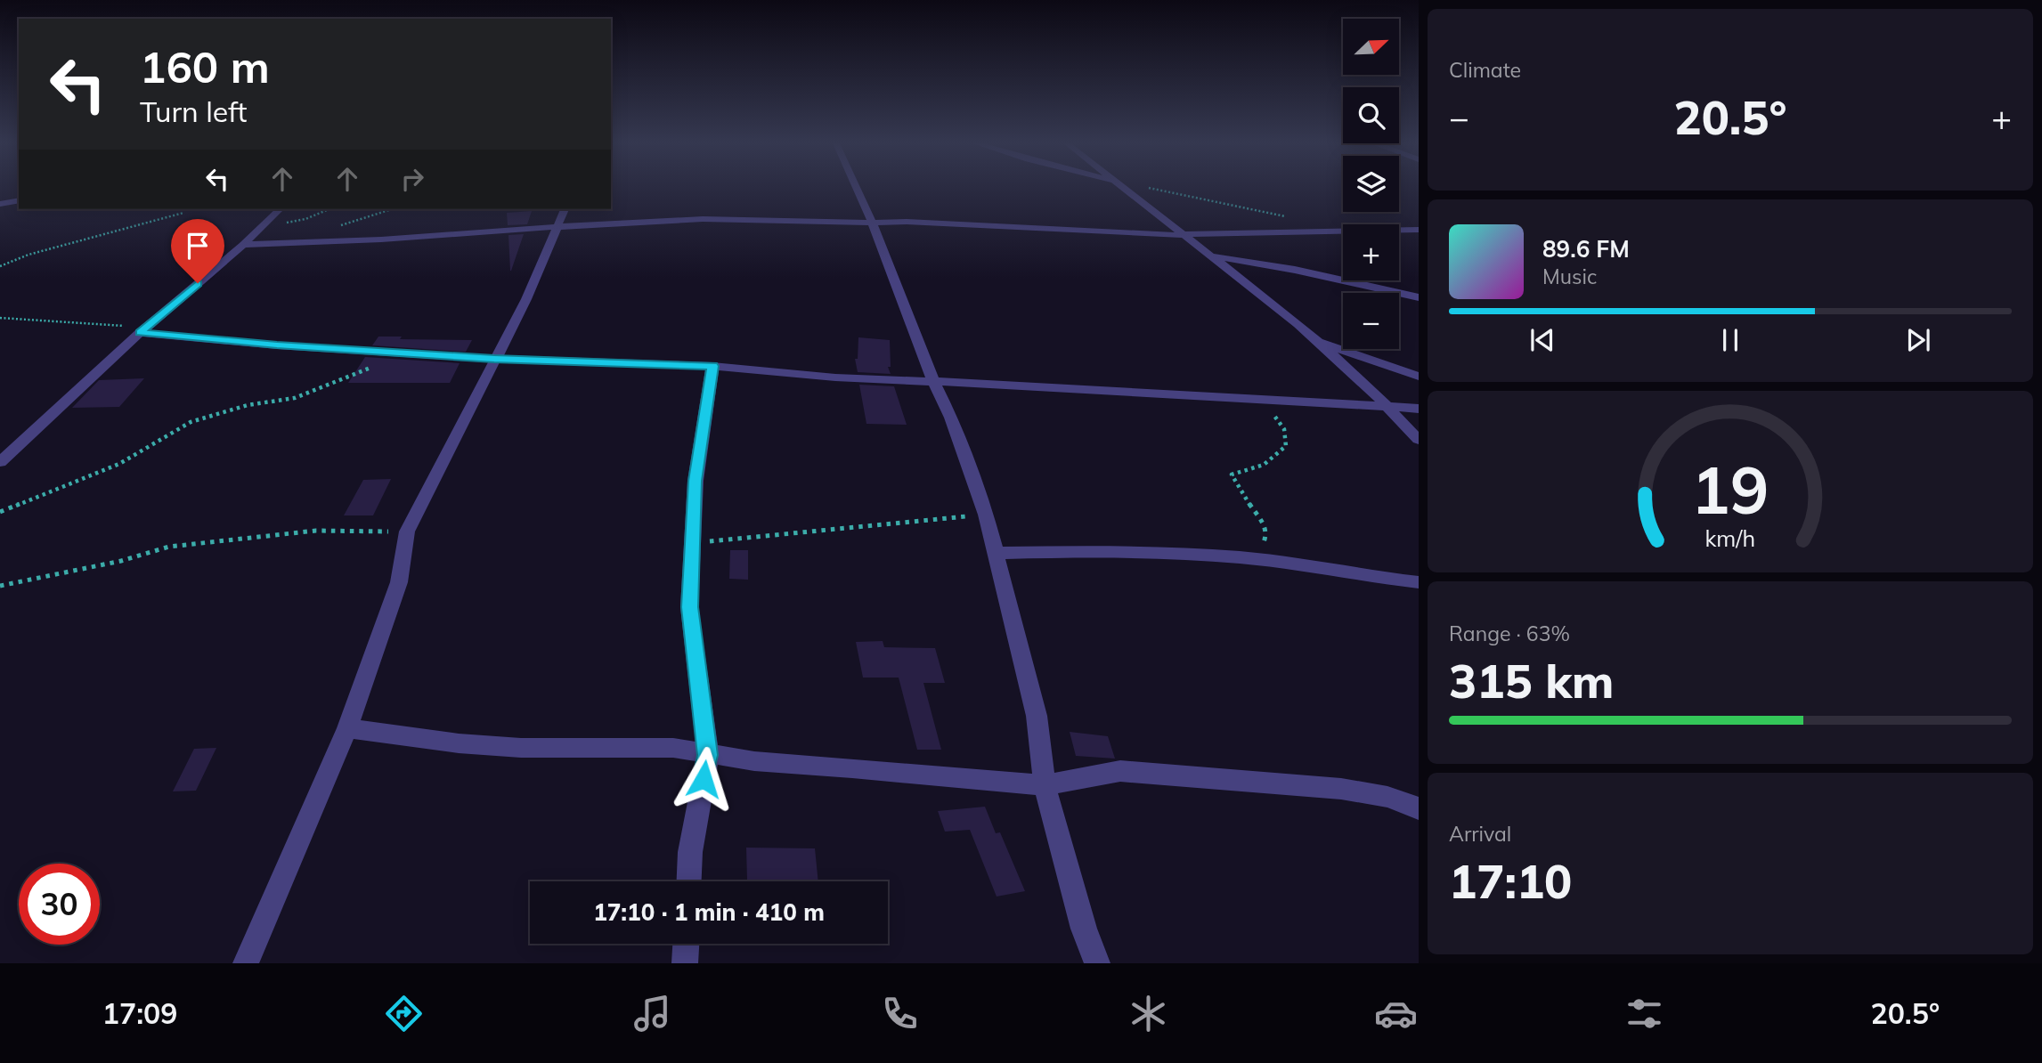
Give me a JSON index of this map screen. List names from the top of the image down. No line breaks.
{"north":"top right","page":{"tile":["Climate",["Range · 63%","315 km"],["Arrival","17:10"]],"map_buttons":["+","−"],"turn":["160 m","Turn left"],"heat":["−","20.5°","+"],"song":["89.6 FM","Music"],"limit":"30","trip":"17:10 · 1 min · 410 m","tabs":["17:09","20.5°"],"gauge":["19","km/h"]}}
